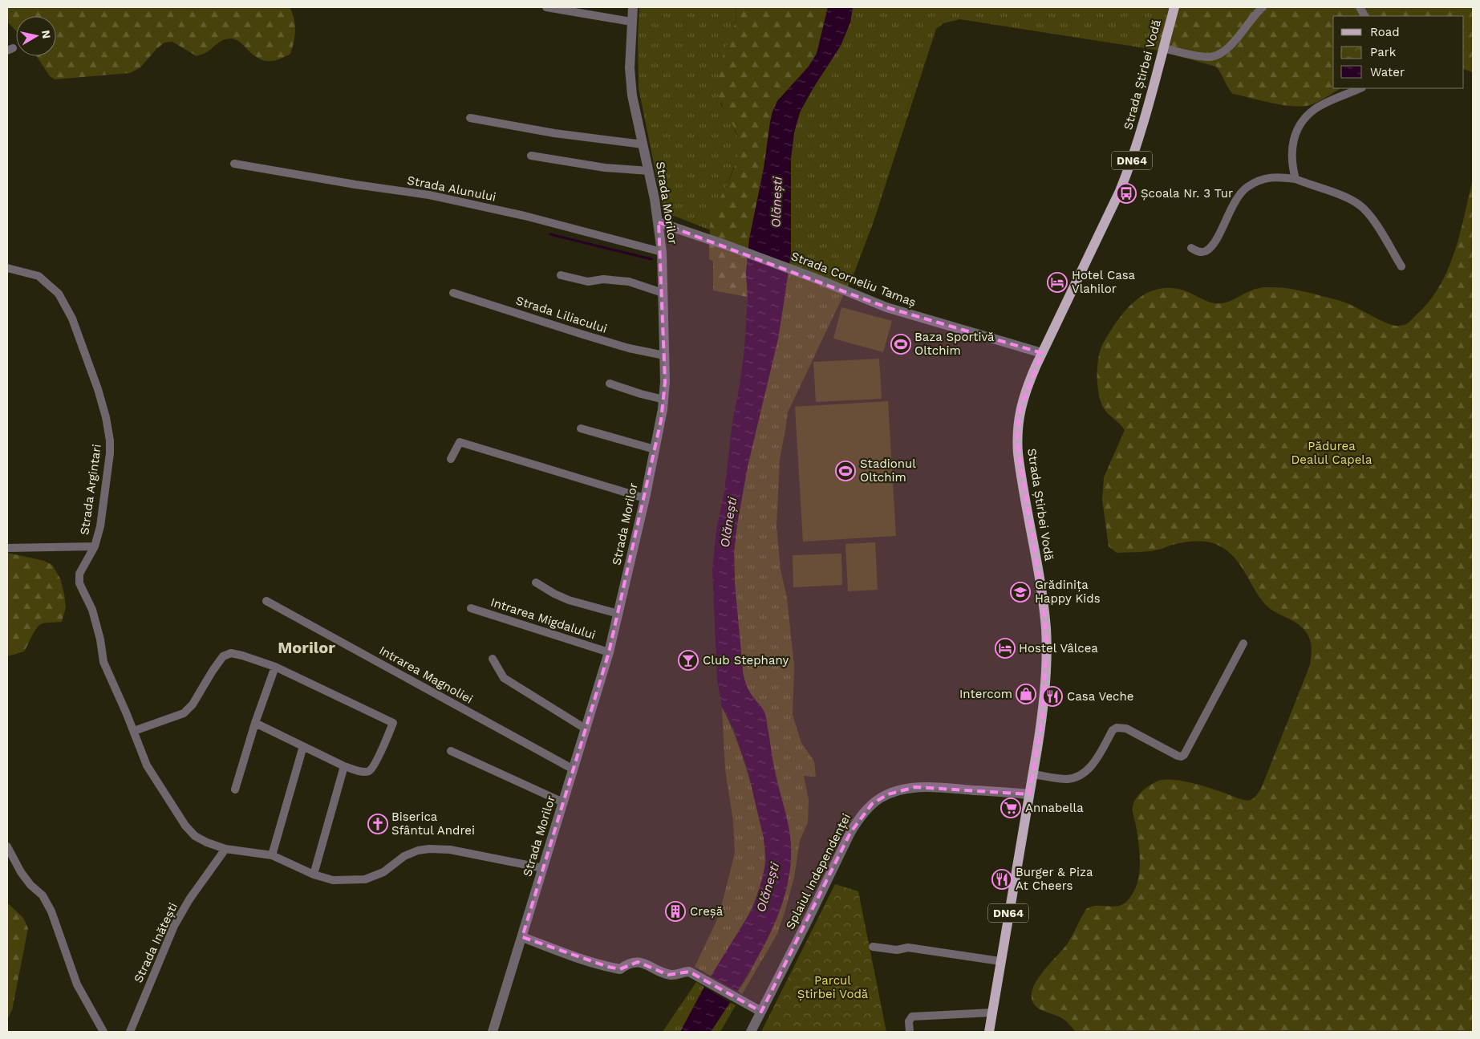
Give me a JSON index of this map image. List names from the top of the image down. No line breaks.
{"streets":{"main road":["Strada Știrbei Vodă","DN64"],"street":["Strada Alunului","Strada Morilor","Strada Corneliu Tamaș","Strada Liliacului","Strada Argintari","Intrarea Migdalului","Intrarea Magnoliei","Splaiul Independenței","Strada Inătești"]},"crossings":[["Strada Știrbei Vodă","Strada Corneliu Tamaș"],["Strada Știrbei Vodă","Splaiul Independenței"],["Strada Alunului","Strada Morilor"],["Strada Morilor","Strada Corneliu Tamaș"],["Strada Morilor","Strada Liliacului"],["Strada Morilor","Strada Argintari"],["Strada Morilor","Intrarea Migdalului"],["Strada Morilor","Intrarea Magnoliei"],["Strada Argintari","Strada Inătești"]],"districts":["Morilor"],"water":["Olănești"],"parks":["Pădurea Dealul Capela","Parcul Știrbei Vodă"],"places":{"bus stop":["Școala Nr. 3 Tur"],"hotel":["Hotel Casa Vlahilor","Hostel Vâlcea"],"sports":["Baza Sportivă Oltchim","Stadionul Oltchim"],"school or university":["Grădinița Happy Kids"],"bar":["Club Stephany"],"shop":["Intercom"],"restaurant":["Casa Veche","Burger & Piza At Cheers"],"supermarket":["Annabella"],"church":["Biserica Sfântul Andrei"],"building":["Creșă"]},"legend":["Road","Park","Water"],"north":"right"}
